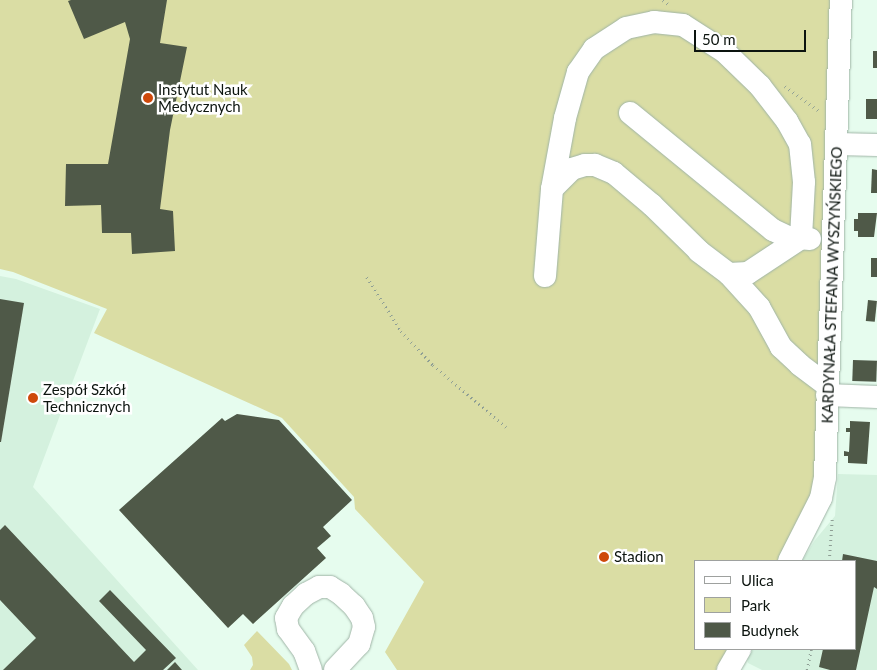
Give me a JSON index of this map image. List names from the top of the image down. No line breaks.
{"streets":{"street":["KARDYNAŁA STEFANA WYSZYŃSKIEGO"]},"places":["Instytut Nauk Medycznych","Zespół Szkół Technicznych","Stadion"],"legend":["Ulica","Park","Budynek"],"scale_bar":"50 m"}
